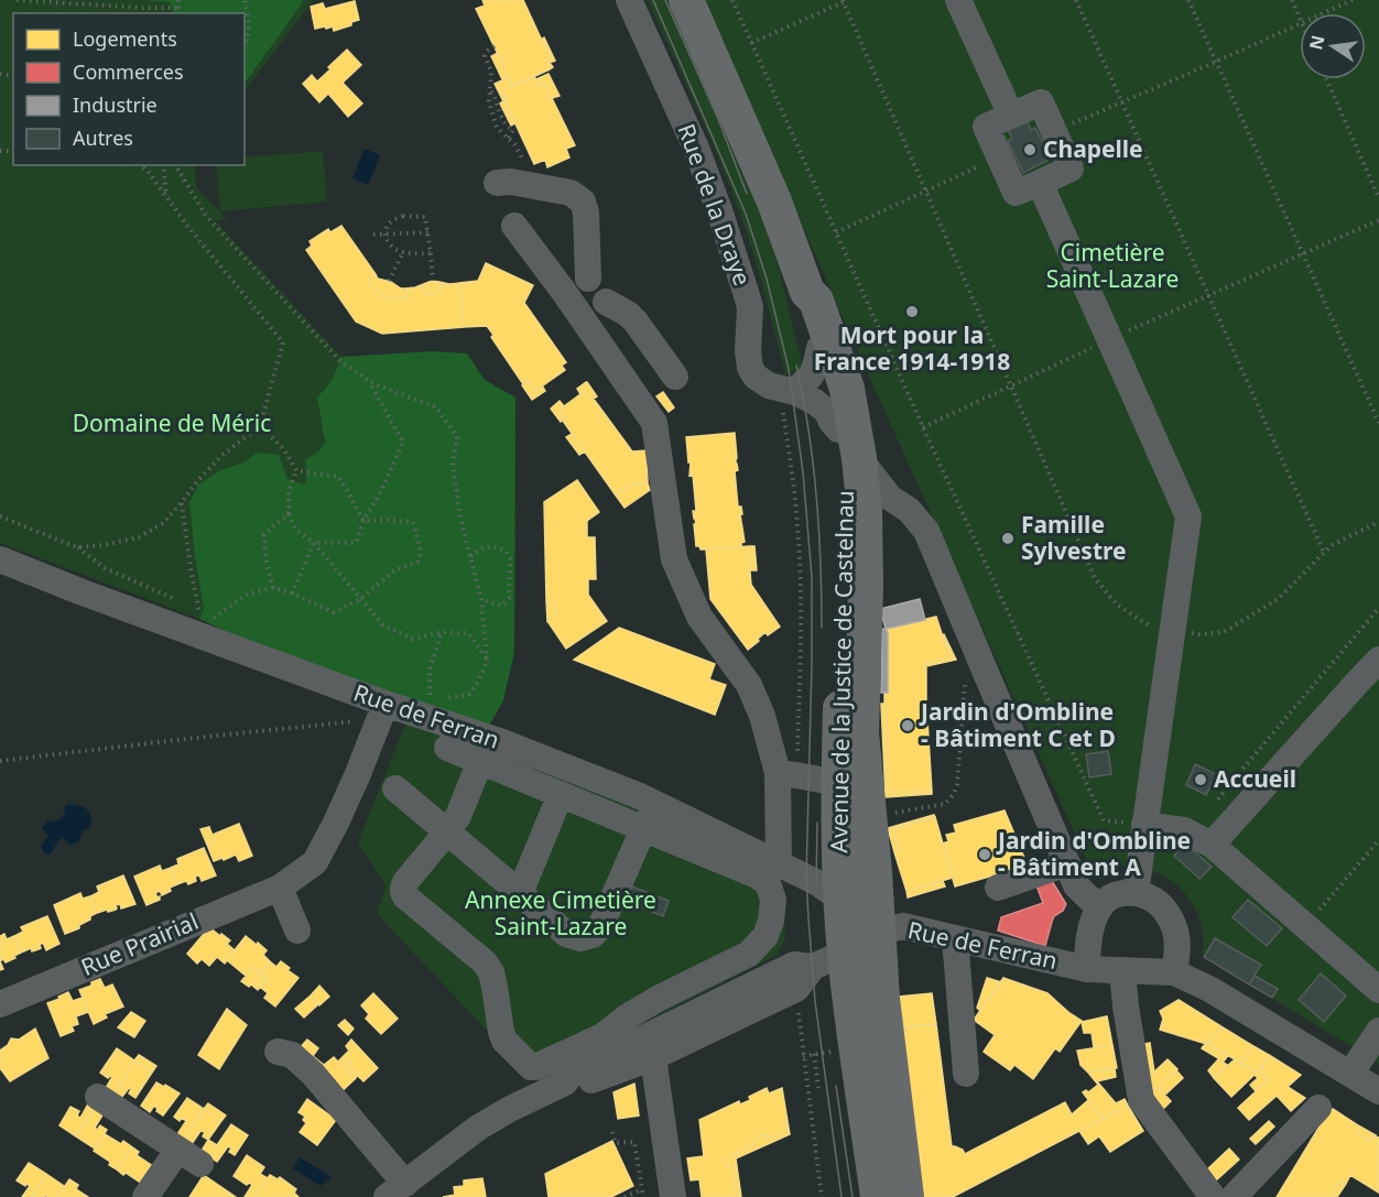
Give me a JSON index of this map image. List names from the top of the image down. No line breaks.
{"streets":{"main road":["Avenue de la Justice de Castelnau"],"street":["Rue de la Draye","Rue de Ferran","Rue Prairial"]},"crossings":[["Rue de la Draye","Avenue de la Justice de Castelnau"],["Avenue de la Justice de Castelnau","Rue de Ferran"],["Rue de Ferran","Rue Prairial"]],"parks":["Cimetière Saint-Lazare","Domaine de Méric","Annexe Cimetière Saint-Lazare"],"places":["Chapelle","Mort pour la France 1914-1918","Famille Sylvestre","Jardin d'Ombline - Bâtiment C et D","Accueil","Jardin d'Ombline - Bâtiment A"],"legend":["Logements","Commerces","Industrie","Autres"],"north":"left"}
